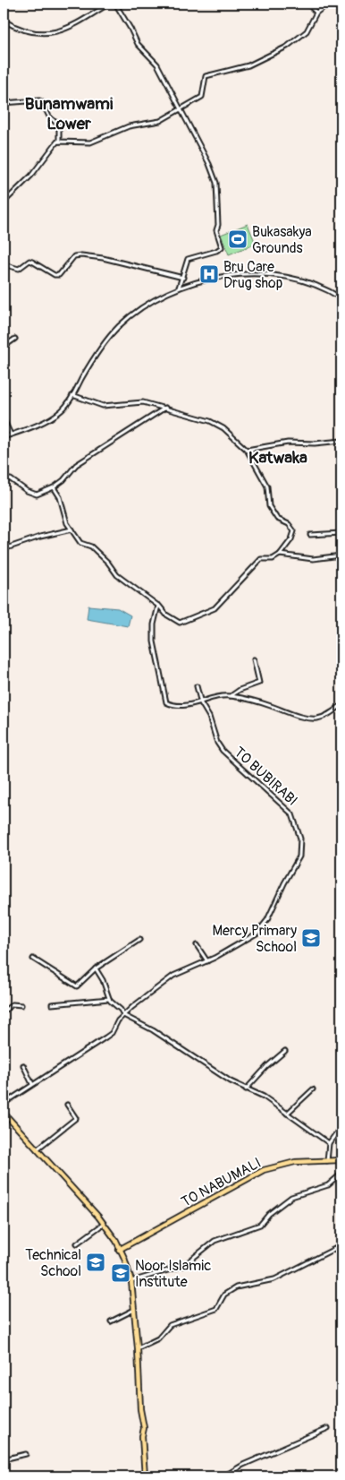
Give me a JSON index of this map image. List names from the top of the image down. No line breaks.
{"streets":{"main road":["TO NABUMALI"],"street":["TO BUBIRABI"]},"districts":["Bunamwami Lower","Katwaka"],"places":{"sports":["Bukasakya Grounds"],"hospital":["Bru Care Drug shop"],"school or university":["Mercy Primary School","Technical School","Noor Islamic Institute"]}}
